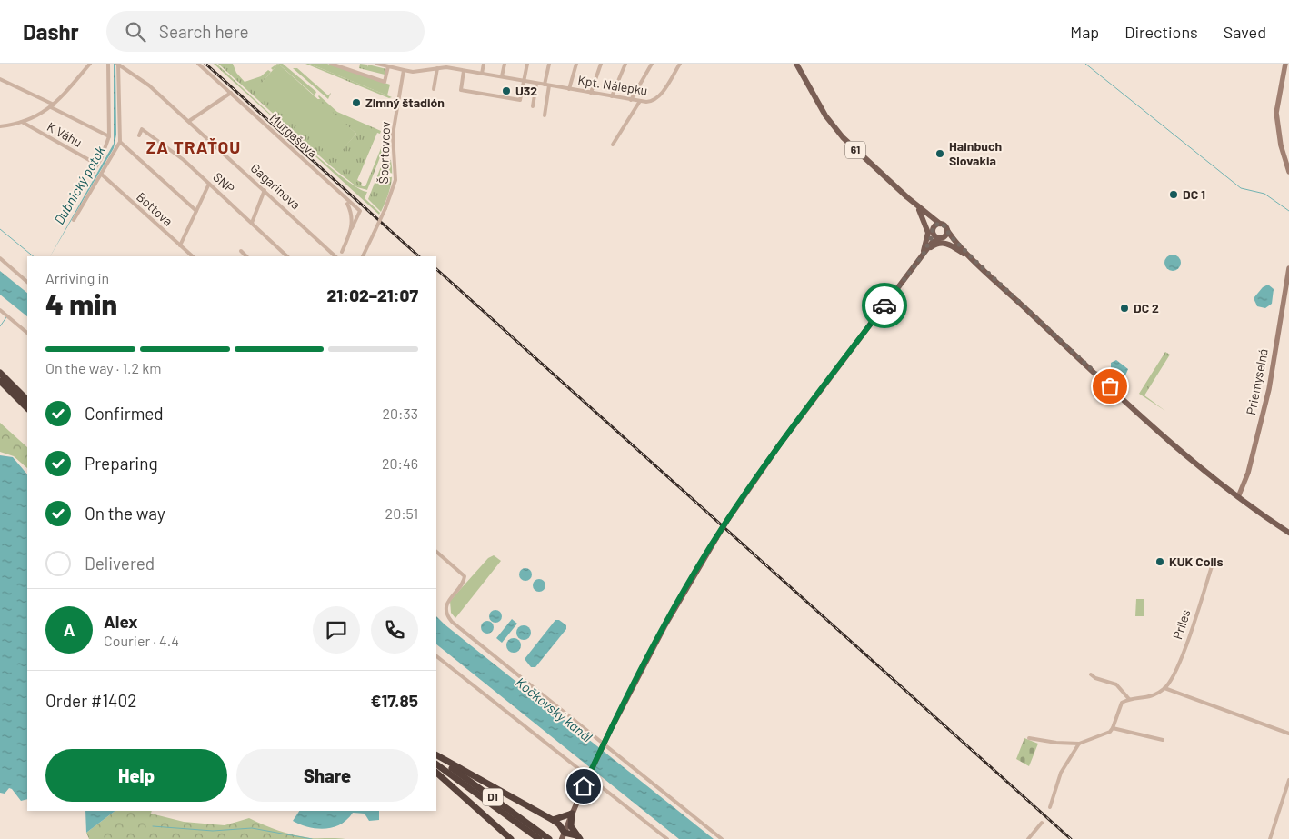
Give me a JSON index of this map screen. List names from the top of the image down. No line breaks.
{"streets":{"highway":["D1"],"main road":["61"],"street":["Kpt. Nálepku","K Váhu","Murgašova","Športovcov","SNP","Gagarinova","Bottova","Priemyselná","Príles"]},"crossings":[["61","Priemyselná"]],"districts":["ZA TRAŤOU"],"water":["Dubnický potok","Kočkovský kanál"],"places":["U32","Zimný štadión","Hainbuch Slovakia","DC 1","DC 2","KUK Coils"],"page":{"header":"Dashr","search":"Search here","nav":["Map","Directions","Saved"],"heading":["4 min","Arriving in","21:02–21:07"],"panel":["Alex","Courier · 4.4","Order #1402","€17.85"],"bar":"On the way · 1.2 km","list":[["Confirmed","20:33"],["Preparing","20:46"],["On the way","20:51"],"Delivered"],"round":"A","buttons":["Help","Share"]}}
